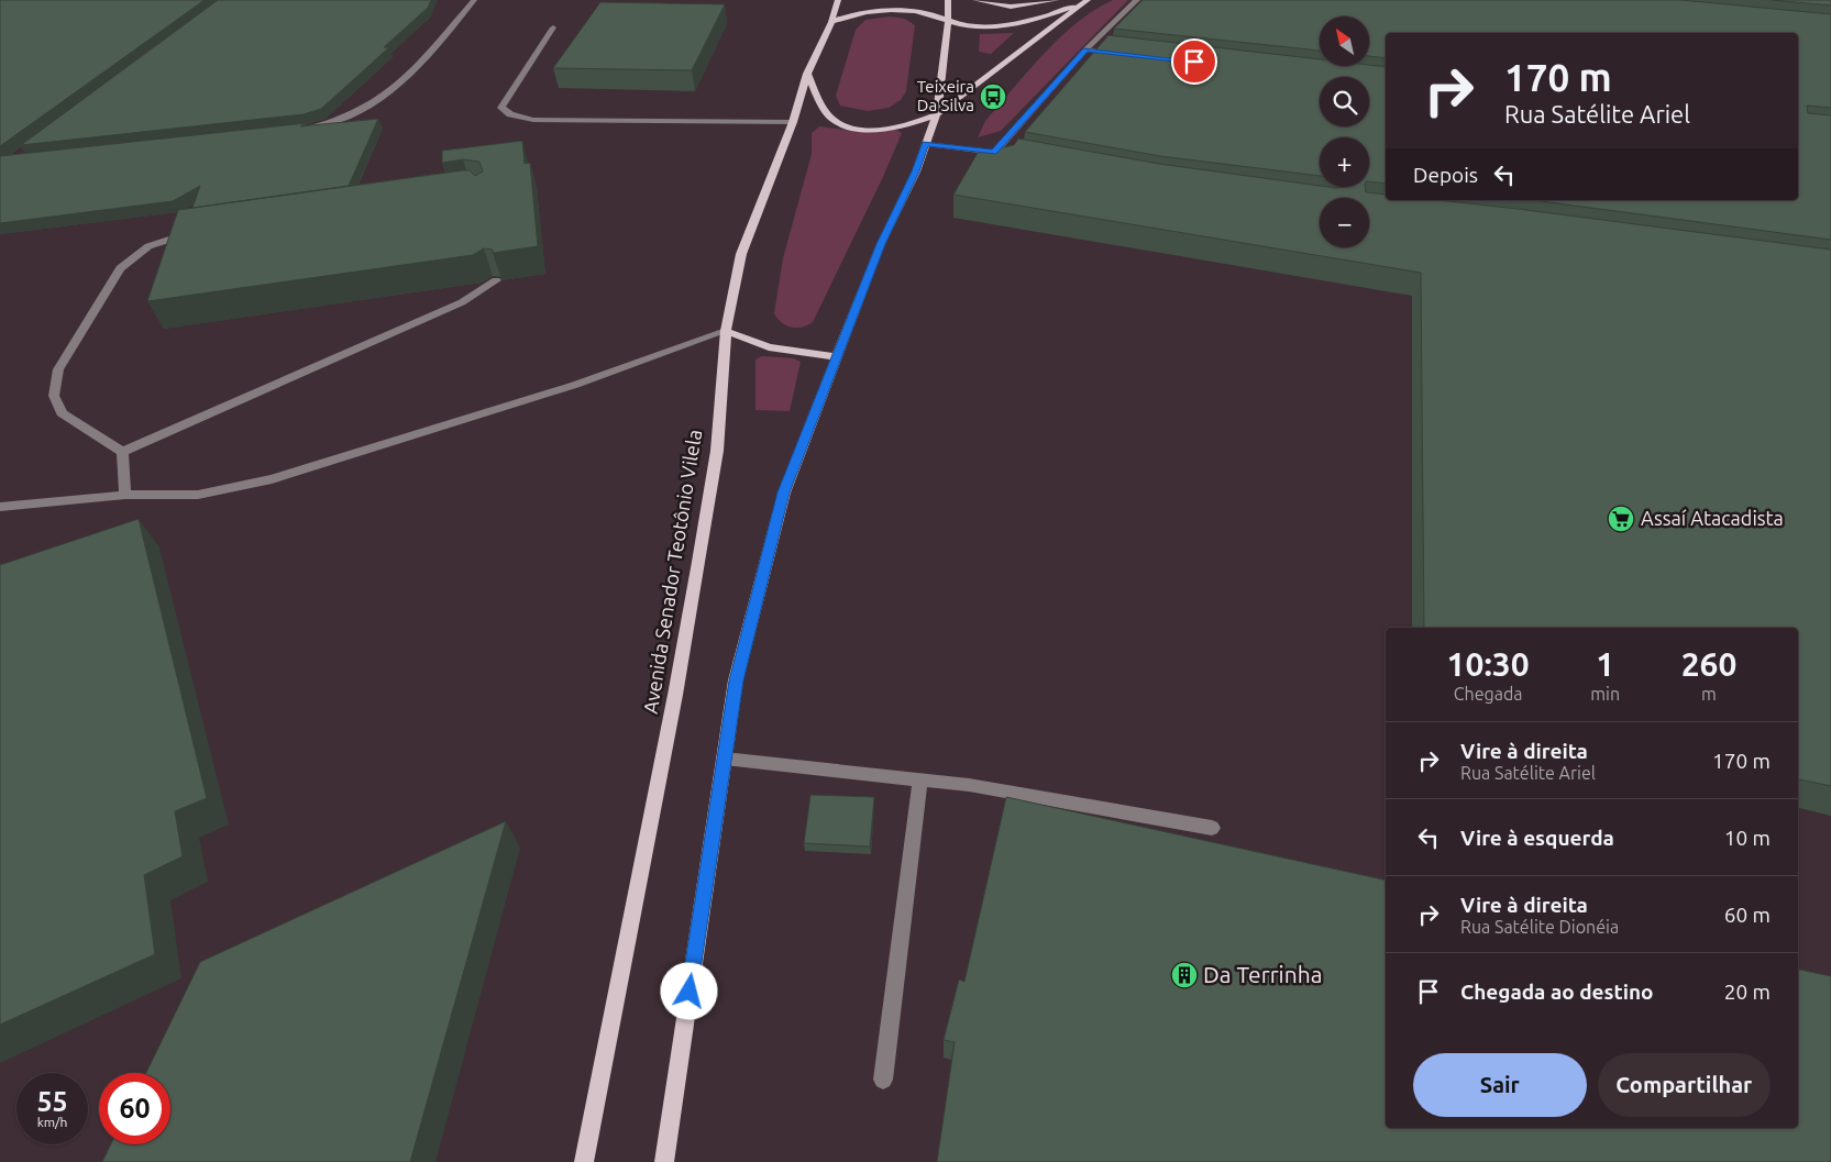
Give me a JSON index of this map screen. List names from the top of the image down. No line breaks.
{"streets":{"main road":["Avenida Senador Teotônio Vilela"]},"places":{"bus stop":["Teixeira Da Silva"],"supermarket":["Assaí Atacadista"],"building":["Da Terrinha"]},"north":"top left","page":{"map_buttons":["+","−"],"turn":["170 m","Rua Satélite Ariel"],"then":"Depois","eta":["10:30","Chegada","1","min","260","m"],"list":[{"name":"Vire à direita","note":"Rua Satélite Ariel","value":"170 m"},{"name":"Vire à esquerda","value":"10 m"},{"name":"Vire à direita","note":"Rua Satélite Dionéia","value":"60 m"},{"name":"Chegada ao destino","value":"20 m"}],"buttons":["Sair","Compartilhar"],"speed":"55 km/h","limit":"60"}}
